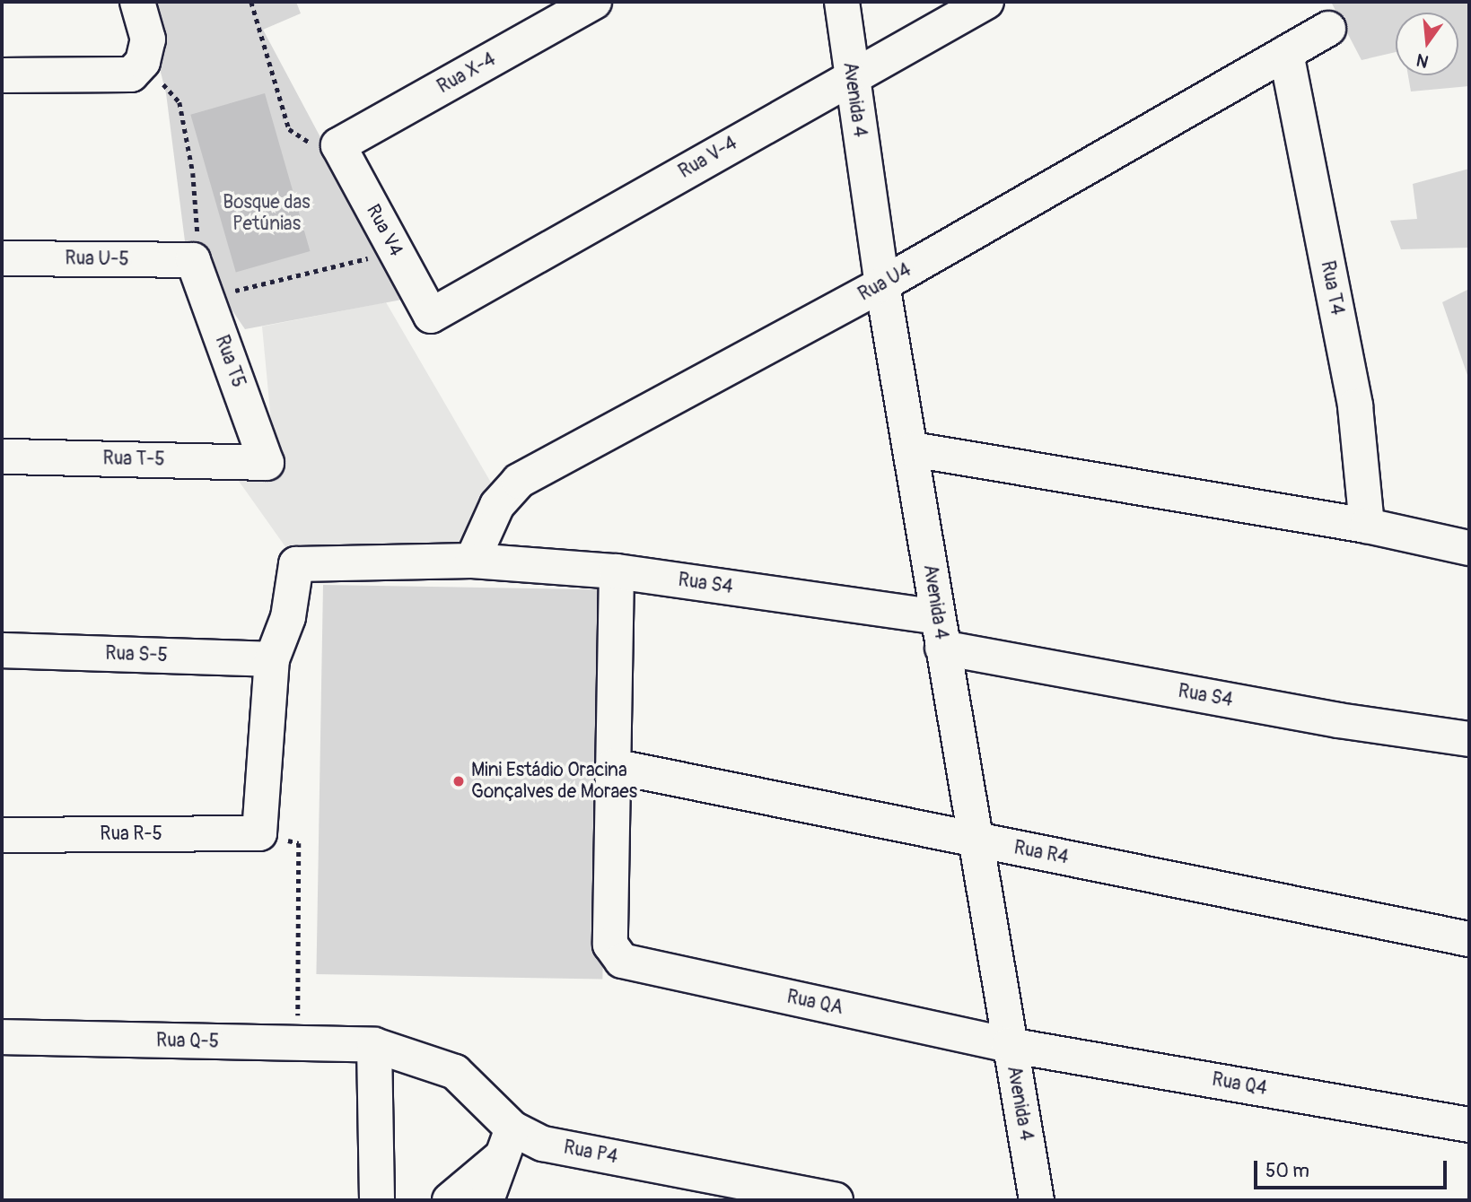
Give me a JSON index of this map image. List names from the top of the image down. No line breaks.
{"streets":{"street":["Rua X-4","Avenida 4","Rua V-4","Rua V4","Rua U-5","Rua U4","Rua T4","Rua T5","Rua T-5","Rua S4","Rua S-5","Rua R-5","Rua R4","Rua QA","Rua Q-5","Rua Q4","Rua P4"]},"crossings":[["Rua X-4","Rua V4"],["Avenida 4","Rua V-4"],["Avenida 4","Rua U4"],["Avenida 4","Rua S4"],["Avenida 4","Rua R4"],["Avenida 4","Rua QA"],["Avenida 4","Rua Q4"],["Rua V-4","Rua V4"],["Rua U-5","Rua T5"],["Rua U4","Rua T4"],["Rua U4","Rua S4"],["Rua T5","Rua T-5"],["Rua S4","Rua S-5"],["Rua R4","Rua QA"],["Rua QA","Rua Q4"],["Rua Q-5","Rua P4"]],"parks":["Bosque das Petúnias"],"places":["Mini Estádio Oracina Gonçalves de Moraes"],"scale_bar":"50 m","north":"bottom"}
